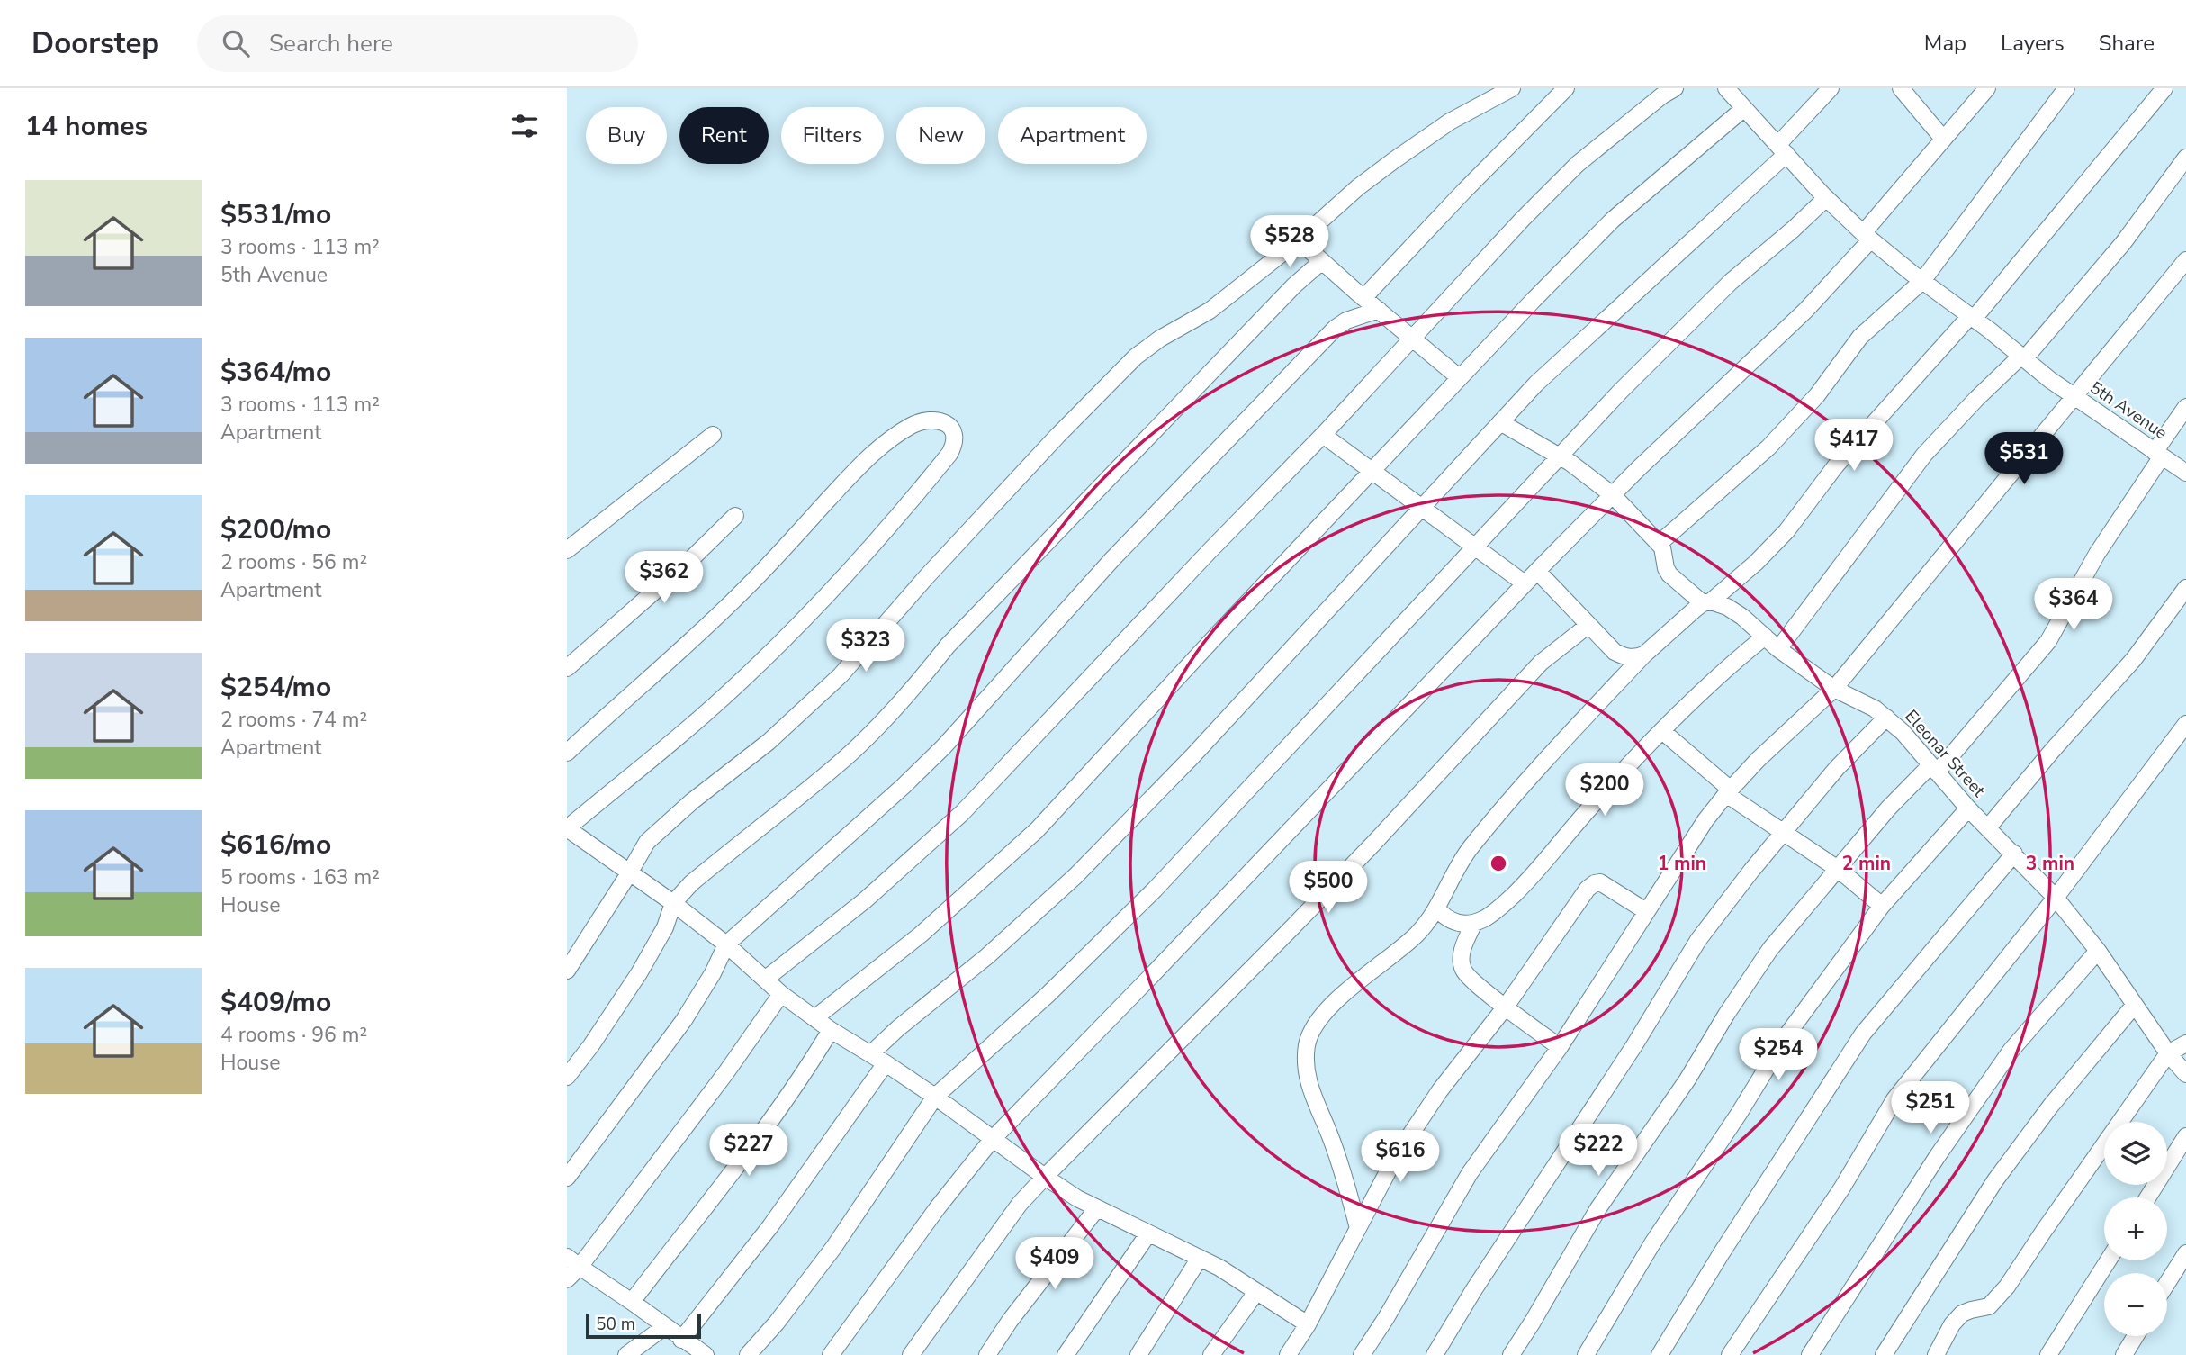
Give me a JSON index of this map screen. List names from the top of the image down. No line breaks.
{"streets":{"street":["5th Avenue","Eleonar Street"]},"scale_bar":"50 m","page":{"header":"Doorstep","search":"Search here","nav":["Map","Layers","Share"],"heading":"14 homes","chip":["Buy","Rent","Filters","New","Apartment"],"list":[{"name":"$531/mo","note":"3 rooms · 113 m² · 5th Avenue"},{"name":"$364/mo","note":"3 rooms · 113 m² · Apartment"},{"name":"$200/mo","note":"2 rooms · 56 m² · Apartment"},{"name":"$254/mo","note":"2 rooms · 74 m² · Apartment"},{"name":"$616/mo","note":"5 rooms · 163 m² · House"},{"name":"$409/mo","note":"4 rooms · 96 m² · House"}],"price":["$528","$417","$531","$362","$364","$323","$200","$500","$254","$251","$227","$222","$616","$409"],"map_buttons":["+","−"],"scale":"50 m"},"rings":["1 min","2 min","3 min"]}
